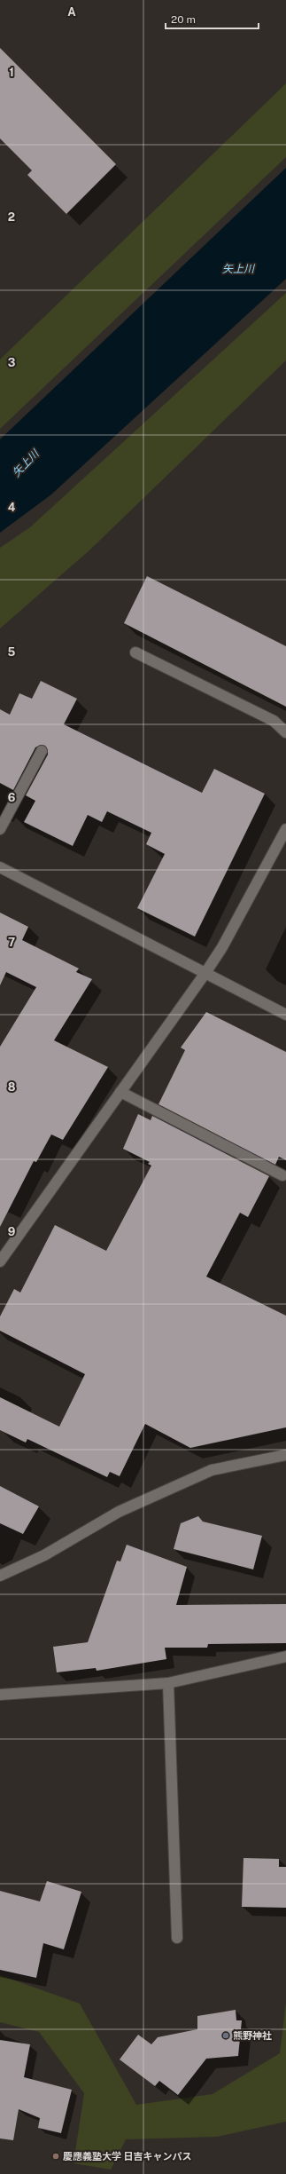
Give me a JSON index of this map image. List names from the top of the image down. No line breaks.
{"water":["矢上川"],"places":["熊野神社","慶應義塾大学 日吉キャンパス"],"scale_bar":"20 m","grid":{"columns":["A"],"rows":["1","2","3","4","5","6","7","8","9"]}}
